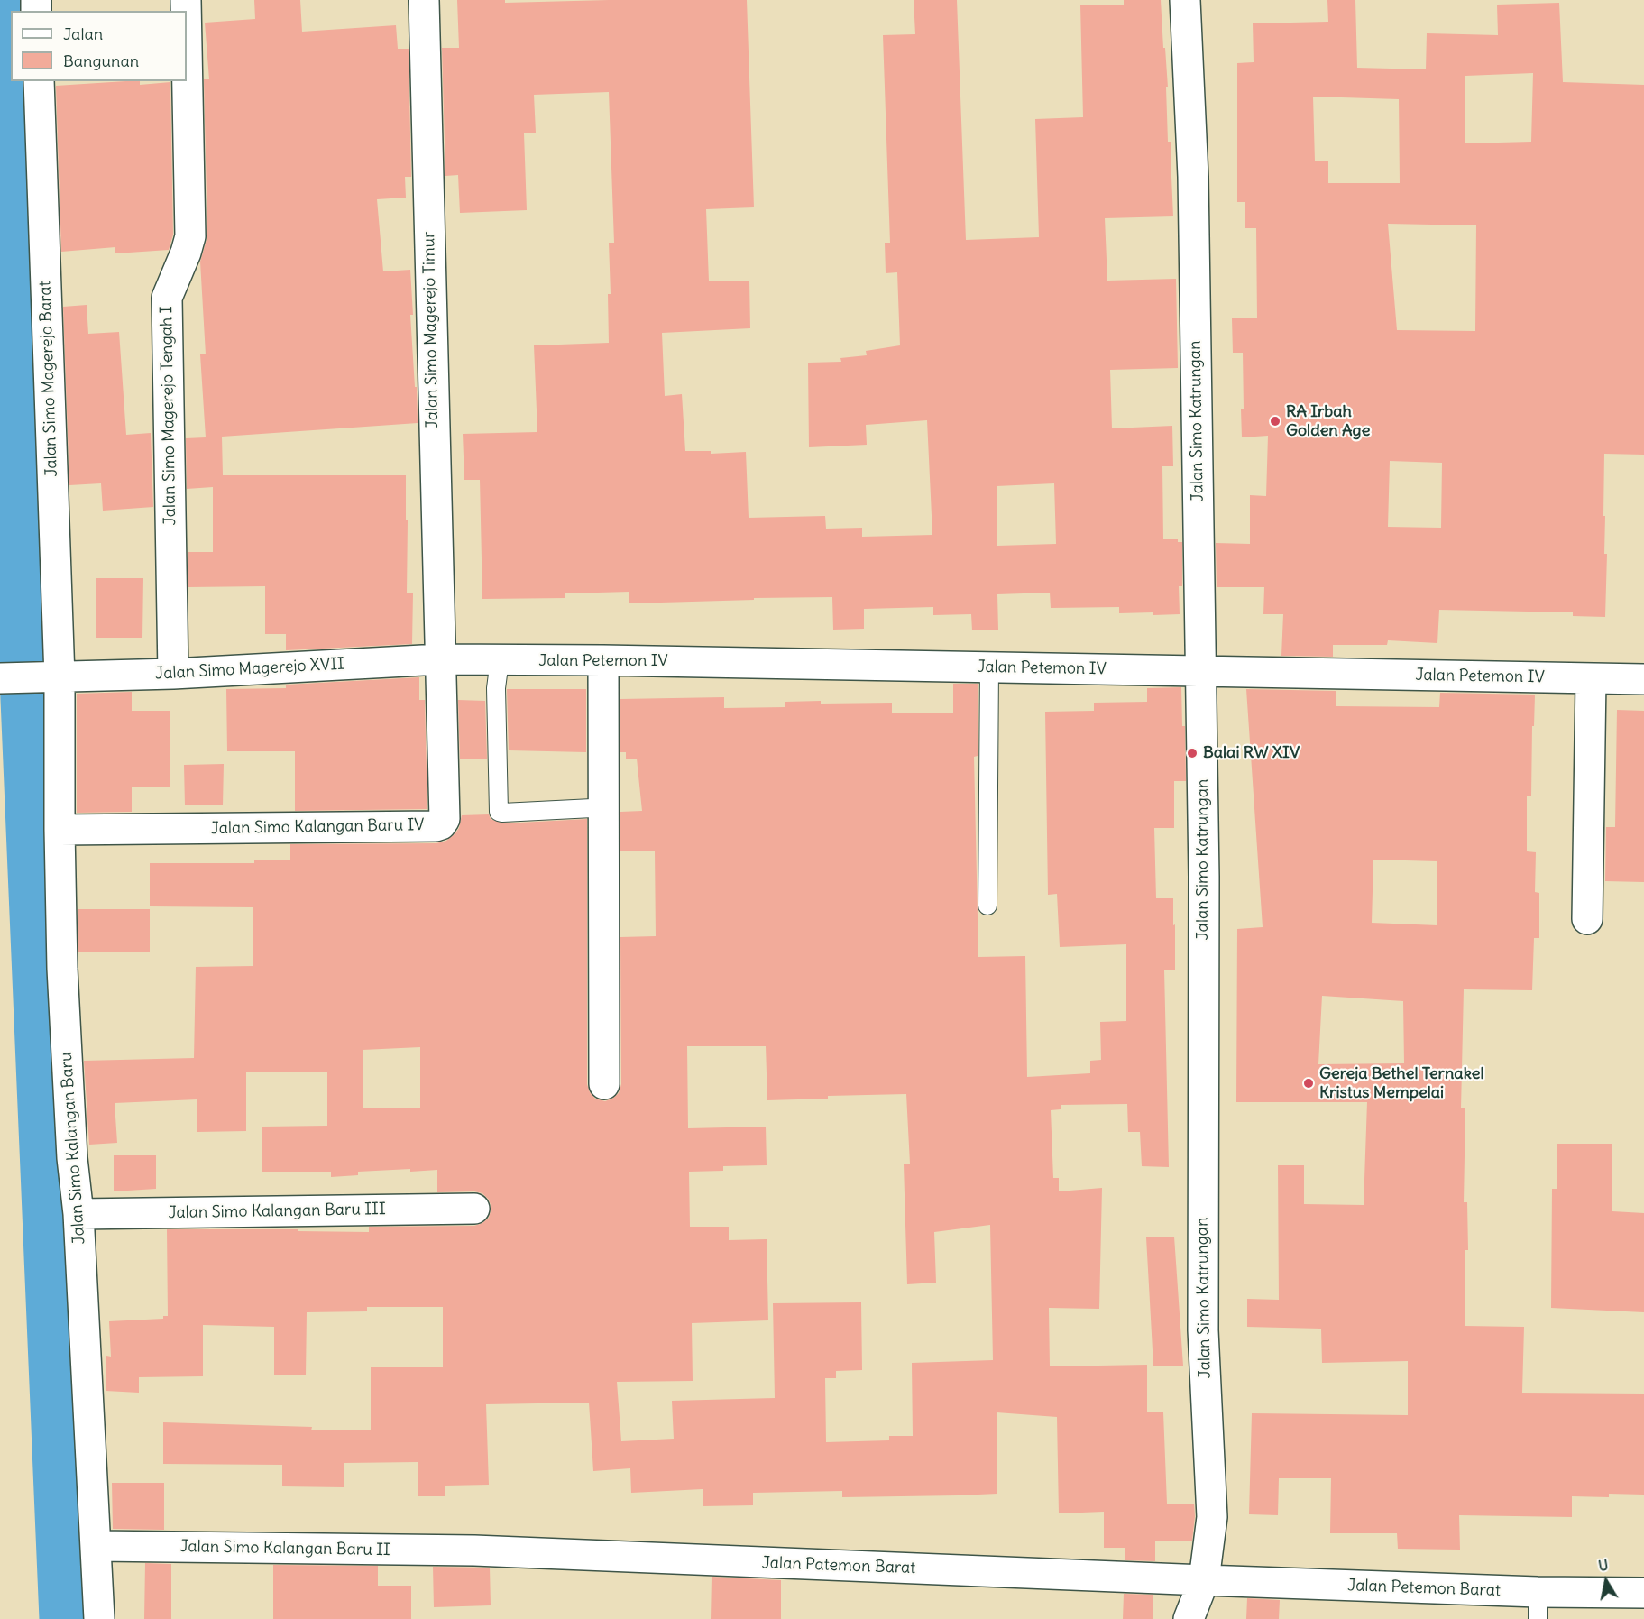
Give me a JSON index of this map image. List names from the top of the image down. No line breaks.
{"streets":{"street":["Jalan Simo Magerejo Timur","Jalan Simo Magerejo Barat","Jalan Simo Magerejo Tengah I","Jalan Simo Katrungan","Jalan Petemon IV","Jalan Simo Magerejo XVII","Jalan Simo Kalangan Baru IV","Jalan Simo Kalangan Baru","Jalan Simo Kalangan Baru III","Jalan Simo Kalangan Baru II","Jalan Patemon Barat","Jalan Petemon Barat"]},"crossings":[["Jalan Simo Magerejo Timur","Jalan Petemon IV"],["Jalan Simo Magerejo Timur","Jalan Simo Magerejo XVII"],["Jalan Simo Magerejo Timur","Jalan Simo Kalangan Baru IV"],["Jalan Simo Magerejo Barat","Jalan Simo Magerejo XVII"],["Jalan Simo Magerejo Barat","Jalan Simo Kalangan Baru"],["Jalan Simo Magerejo Tengah I","Jalan Simo Magerejo XVII"],["Jalan Simo Katrungan","Jalan Petemon IV"],["Jalan Simo Katrungan","Jalan Patemon Barat"],["Jalan Simo Katrungan","Jalan Petemon Barat"],["Jalan Petemon IV","Jalan Simo Magerejo XVII"],["Jalan Petemon IV","Jalan Simo Kalangan Baru IV"],["Jalan Simo Magerejo XVII","Jalan Simo Kalangan Baru IV"],["Jalan Simo Magerejo XVII","Jalan Simo Kalangan Baru"],["Jalan Simo Kalangan Baru IV","Jalan Simo Kalangan Baru"],["Jalan Simo Kalangan Baru","Jalan Simo Kalangan Baru III"],["Jalan Simo Kalangan Baru","Jalan Simo Kalangan Baru II"],["Jalan Simo Kalangan Baru II","Jalan Patemon Barat"],["Jalan Patemon Barat","Jalan Petemon Barat"]],"places":["RA Irbah Golden Age","Balai RW XIV","Gereja Bethel Ternakel Kristus Mempelai"],"legend":["Jalan","Bangunan"],"north":"top"}
